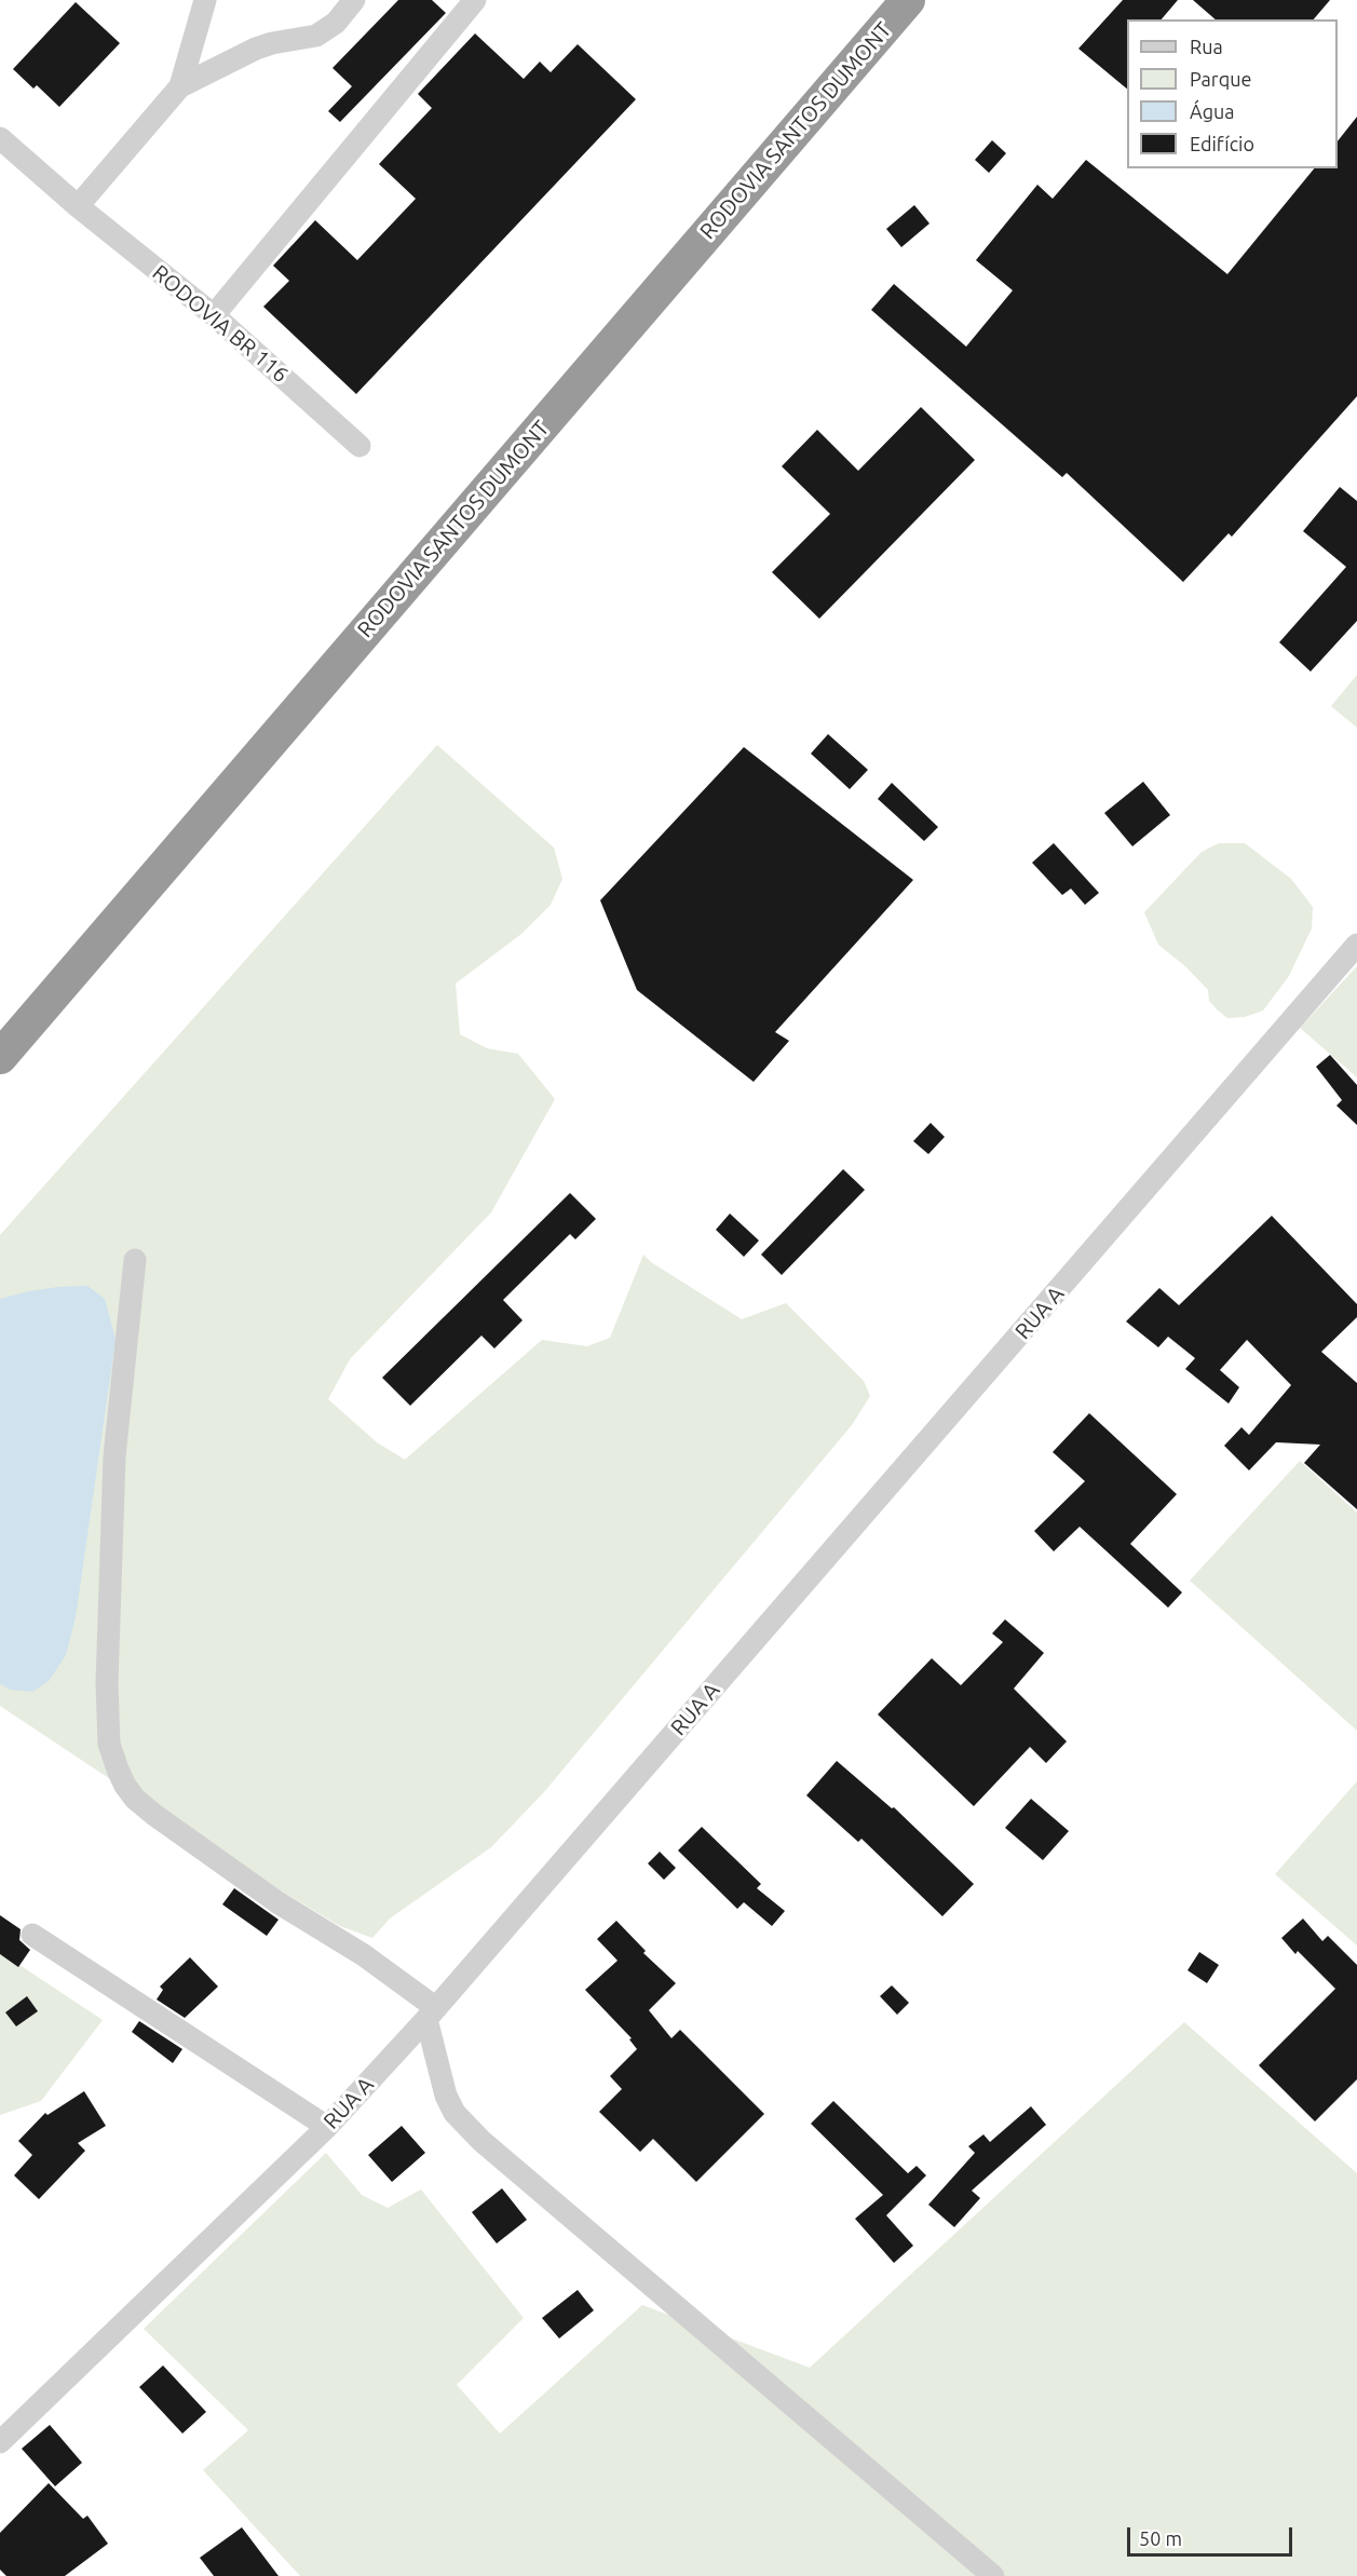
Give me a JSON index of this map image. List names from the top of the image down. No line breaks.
{"streets":{"highway":["RODOVIA SANTOS DUMONT"],"street":["RODOVIA BR 116","RUA A"]},"legend":["Rua","Parque","Água","Edifício"],"scale_bar":"50 m"}
